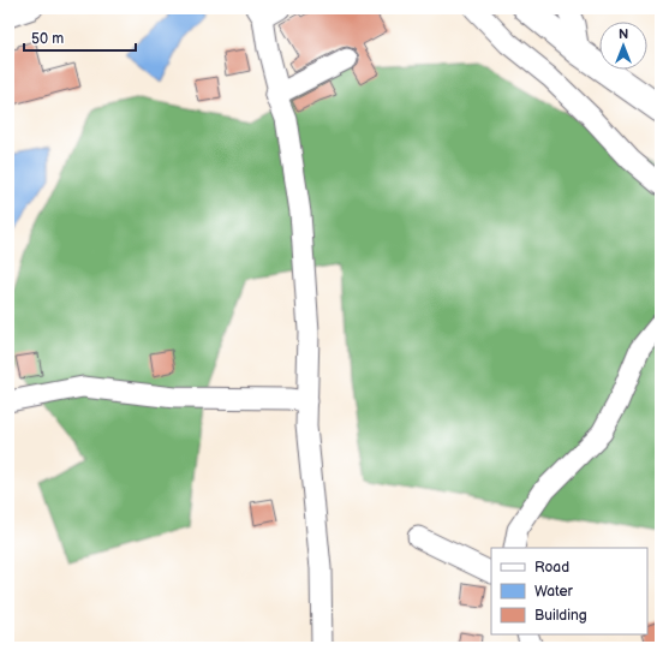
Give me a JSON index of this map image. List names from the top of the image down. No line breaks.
{"legend":["Road","Water","Building"],"scale_bar":"50 m","north":"top"}
